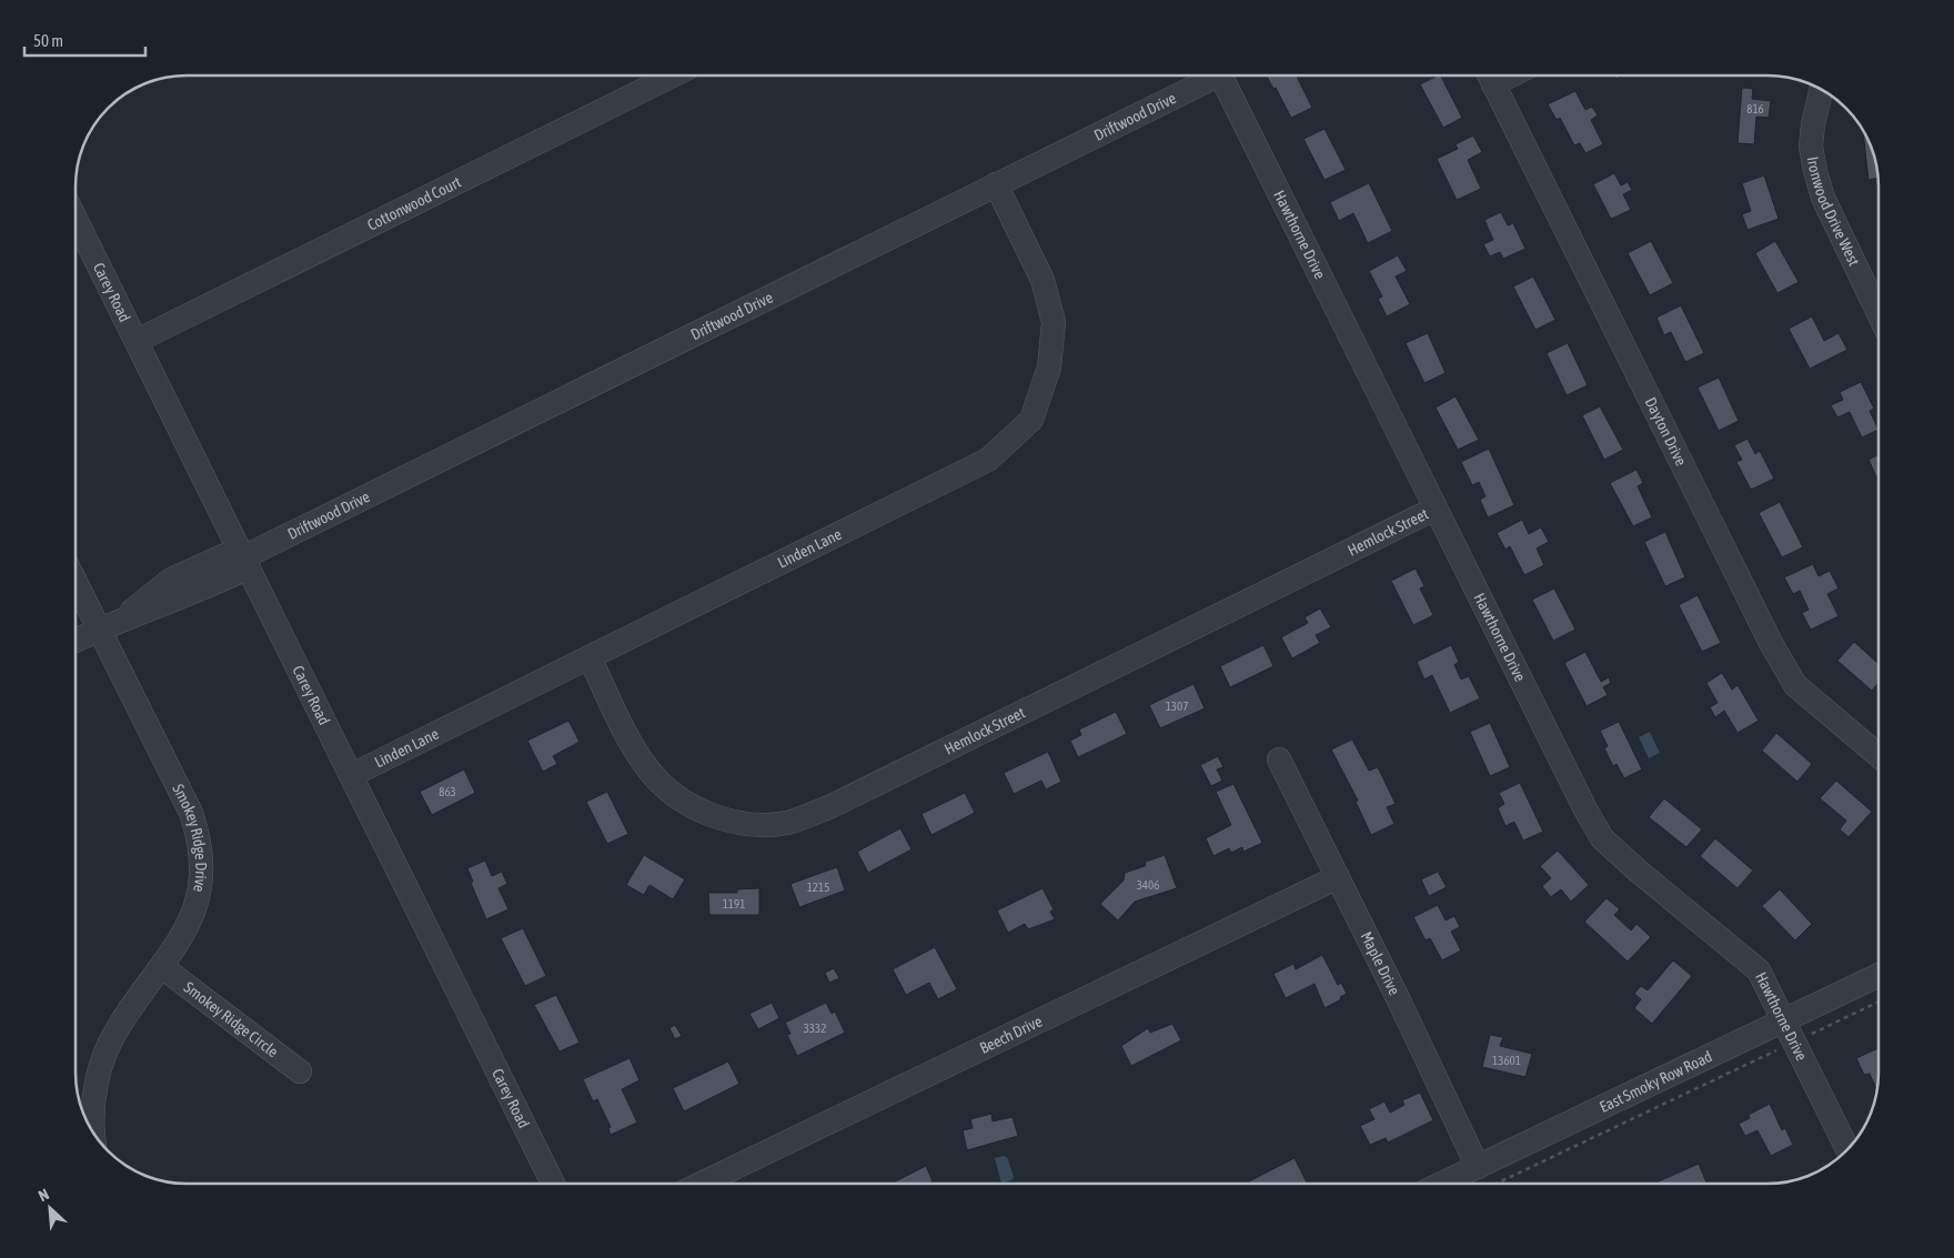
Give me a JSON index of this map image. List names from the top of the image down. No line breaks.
{"streets":{"street":["Driftwood Drive","Cottonwood Court","Ironwood Drive West","Hawthorne Drive","Carey Road","Dayton Drive","Hemlock Street","Linden Lane","Smokey Ridge Drive","Maple Drive","Smokey Ridge Circle","Beech Drive","East Smoky Row Road"]},"crossings":[["Driftwood Drive","Carey Road"],["Driftwood Drive","Linden Lane"],["Driftwood Drive","Smokey Ridge Drive"],["Cottonwood Court","Carey Road"],["Hawthorne Drive","Hemlock Street"],["Hawthorne Drive","East Smoky Row Road"],["Carey Road","Linden Lane"],["Hemlock Street","Linden Lane"],["Smokey Ridge Drive","Smokey Ridge Circle"],["Maple Drive","Beech Drive"],["Maple Drive","East Smoky Row Road"]],"house_numbers":["816","1307","863","3406","1215","1191","3332","13601"],"scale_bar":"50 m","north":"top left"}
